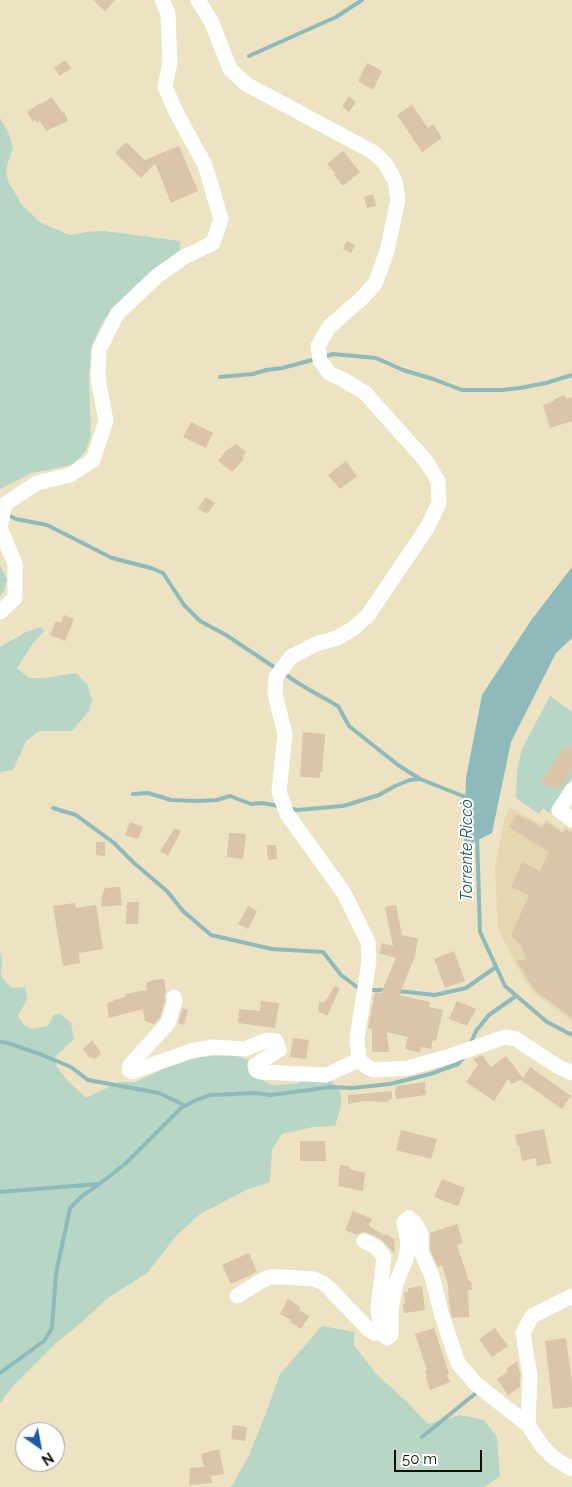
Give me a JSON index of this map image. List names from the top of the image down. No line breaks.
{"water":["Torrente Riccò"],"scale_bar":"50 m","north":"bottom right"}
